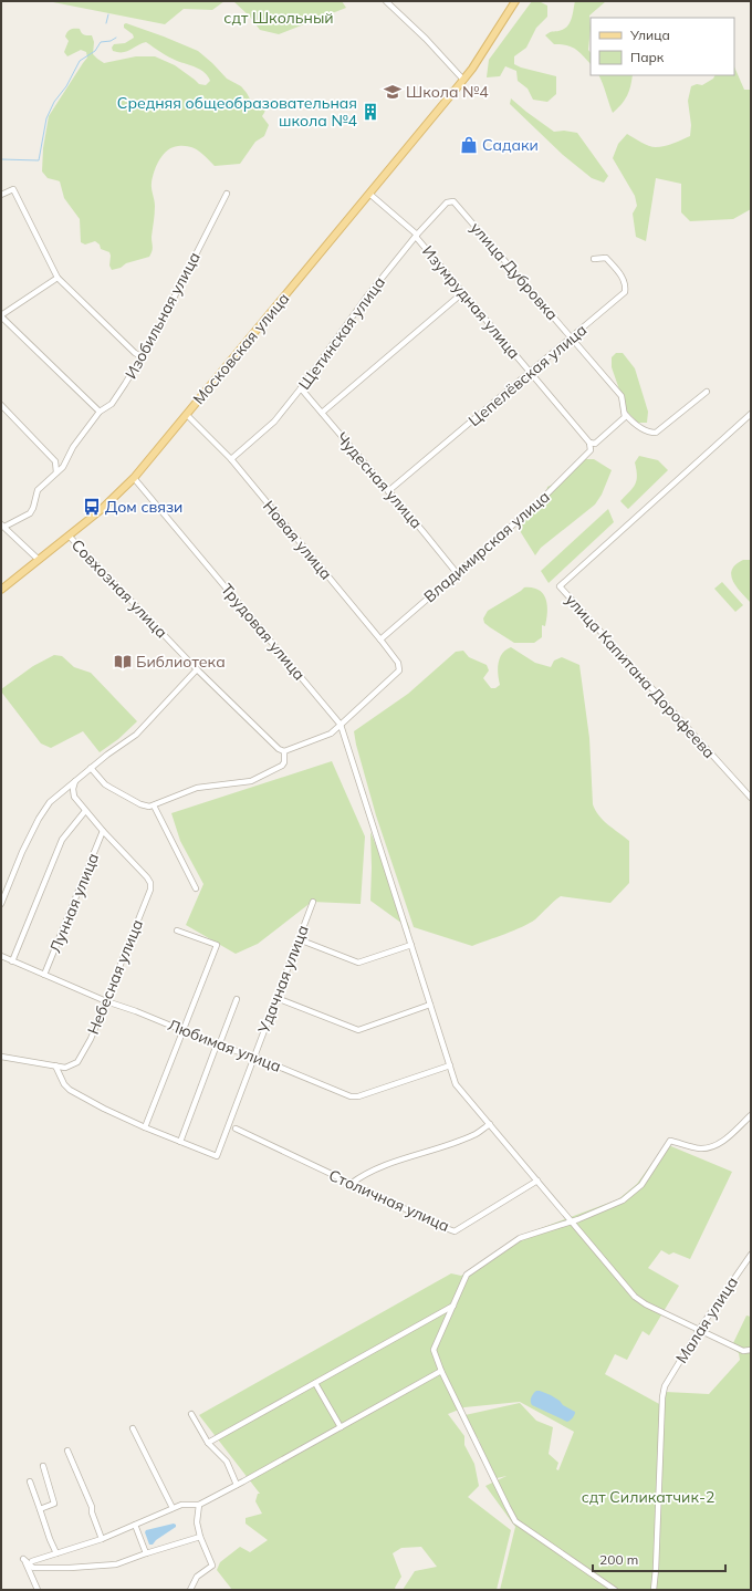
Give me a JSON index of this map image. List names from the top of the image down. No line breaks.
{"streets":{"main road":["Московская улица"],"street":["улица Дубровка","Изумрудная улица","Изобильная улица","Щетинская улица","Цепелёвская улица","Чудесная улица","Новая улица","Владимирская улица","Совхозная улица","Трудовая улица","улица Капитана Дорофеева","Лунная улица","Небесная улица","Удачная улица","Любимая улица","Столичная улица","Малая улица"]},"crossings":[["улица Дубровка","Щетинская улица"],["улица Дубровка","Цепелёвская улица"],["Изумрудная улица","Щетинская улица"],["Изумрудная улица","Московская улица"],["Изумрудная улица","Цепелёвская улица"],["Изумрудная улица","Владимирская улица"],["Щетинская улица","Чудесная улица"],["Щетинская улица","Новая улица"],["Московская улица","Новая улица"],["Московская улица","Совхозная улица"],["Московская улица","Трудовая улица"],["Цепелёвская улица","Чудесная улица"],["Чудесная улица","Владимирская улица"],["Новая улица","Владимирская улица"],["Новая улица","Трудовая улица"],["Лунная улица","Небесная улица"],["Лунная улица","Любимая улица"],["Небесная улица","Любимая улица"],["Удачная улица","Любимая улица"]],"parks":["сдт Школьный","сдт Силикатчик-2"],"places":{"school or university":["Школа №4"],"building":["Средняя общеобразовательная школа №4"],"shop":["Садаки"],"bus stop":["Дом связи"],"library":["Библиотека"]},"legend":["Улица","Парк"],"scale_bar":"200 m"}
